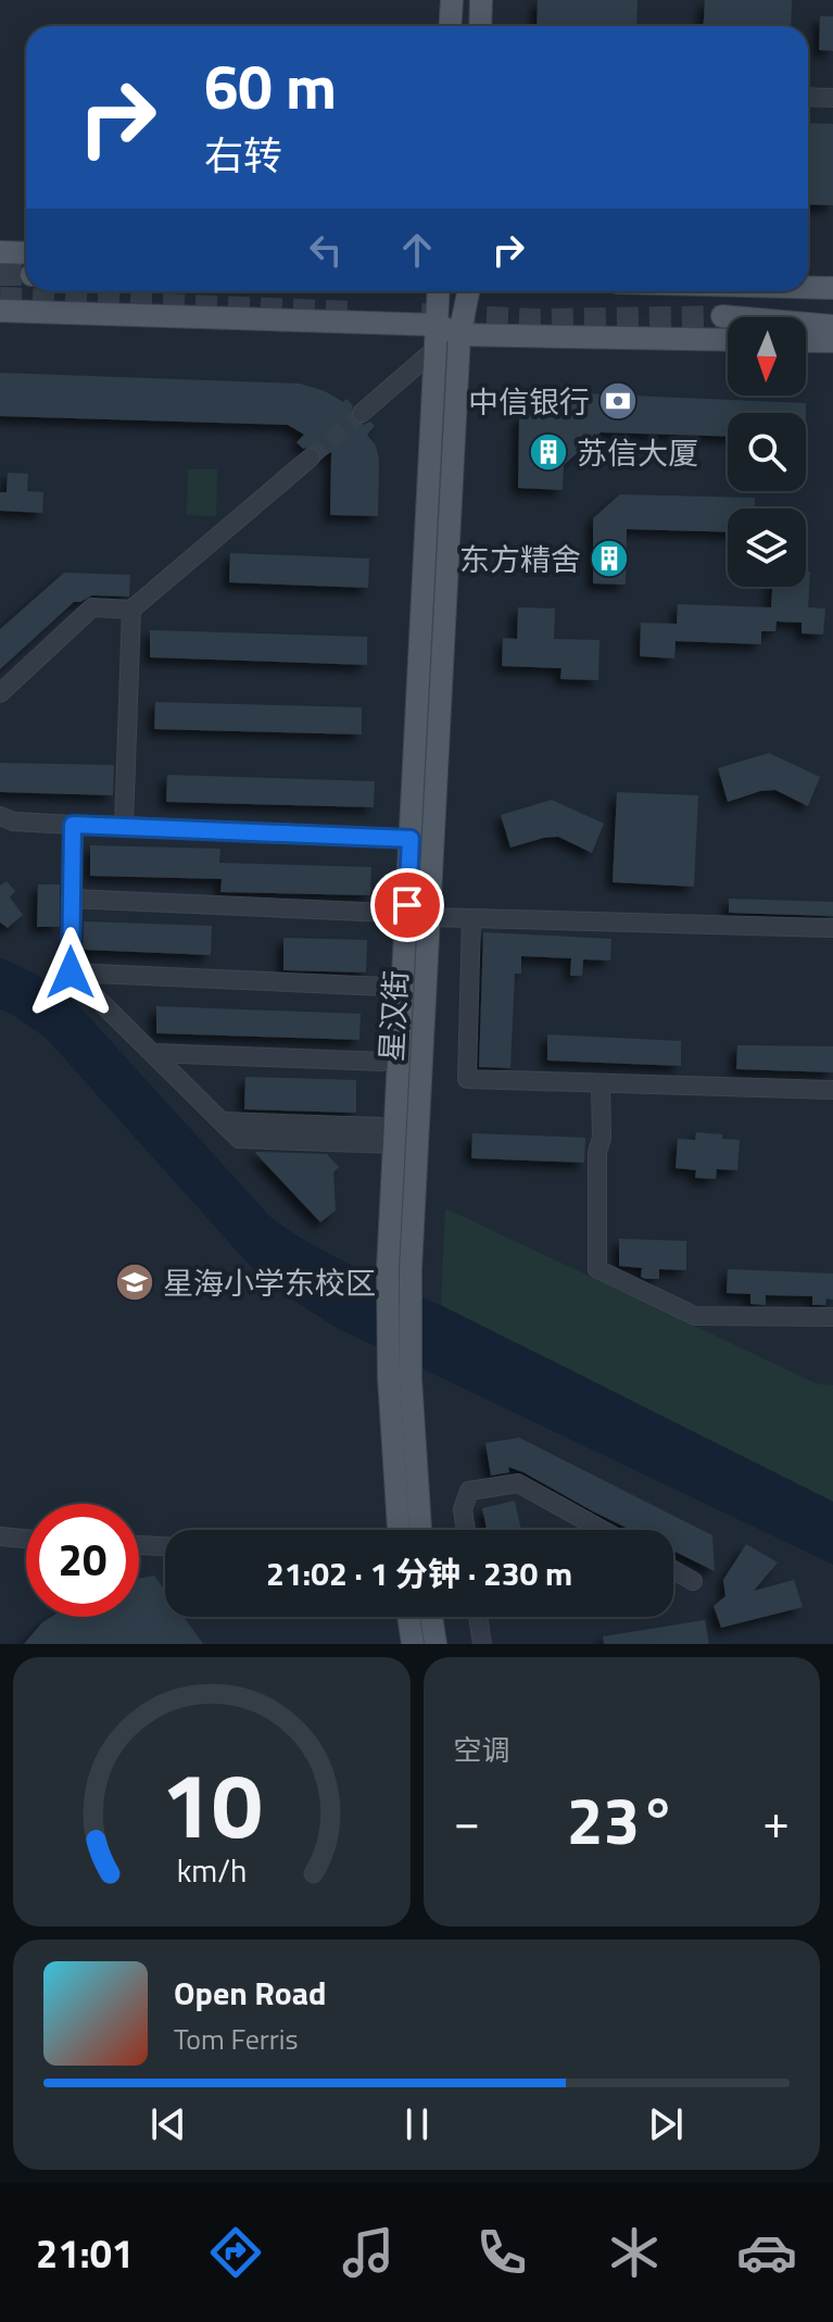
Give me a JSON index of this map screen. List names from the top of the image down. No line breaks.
{"streets":{"main road":["星汉街"]},"places":{"bank":["中信银行"],"building":["苏信大厦","东方精舍"],"school or university":["星海小学东校区"]},"north":"bottom","page":{"turn":["60 m","右转"],"limit":"20","trip":"21:02 · 1 分钟 · 230 m","tile":"空调","heat":["−","23°","+"],"song":["Open Road","Tom Ferris"],"tabs":"21:01","gauge":["10","km/h"]}}
